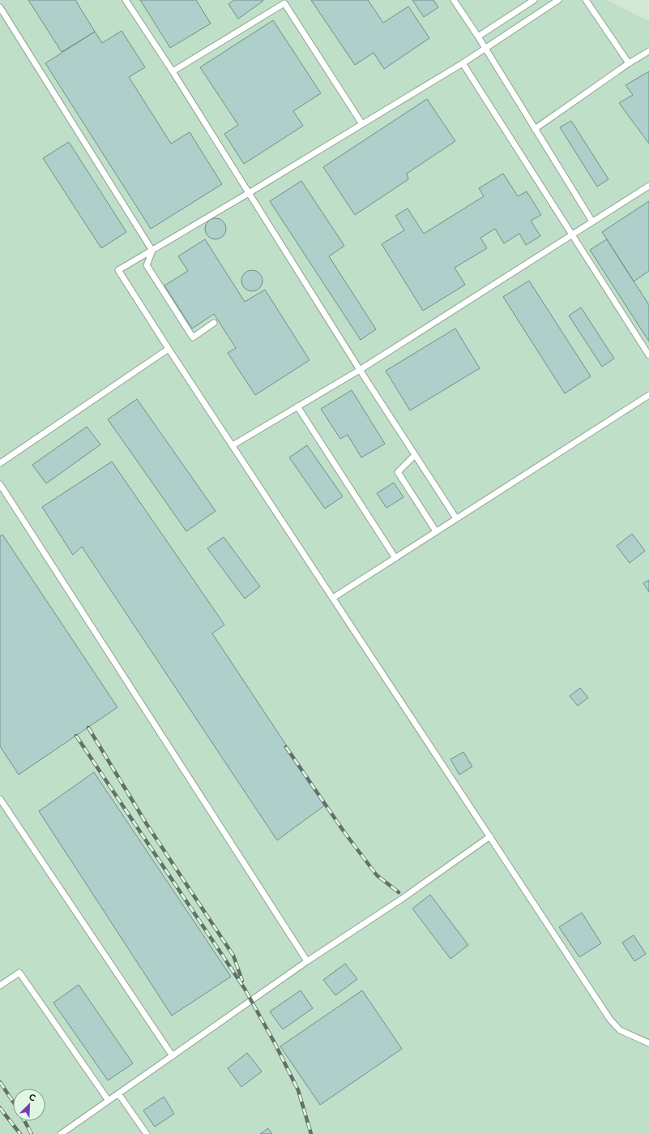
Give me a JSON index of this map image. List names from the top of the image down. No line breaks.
{"north":"top right"}
